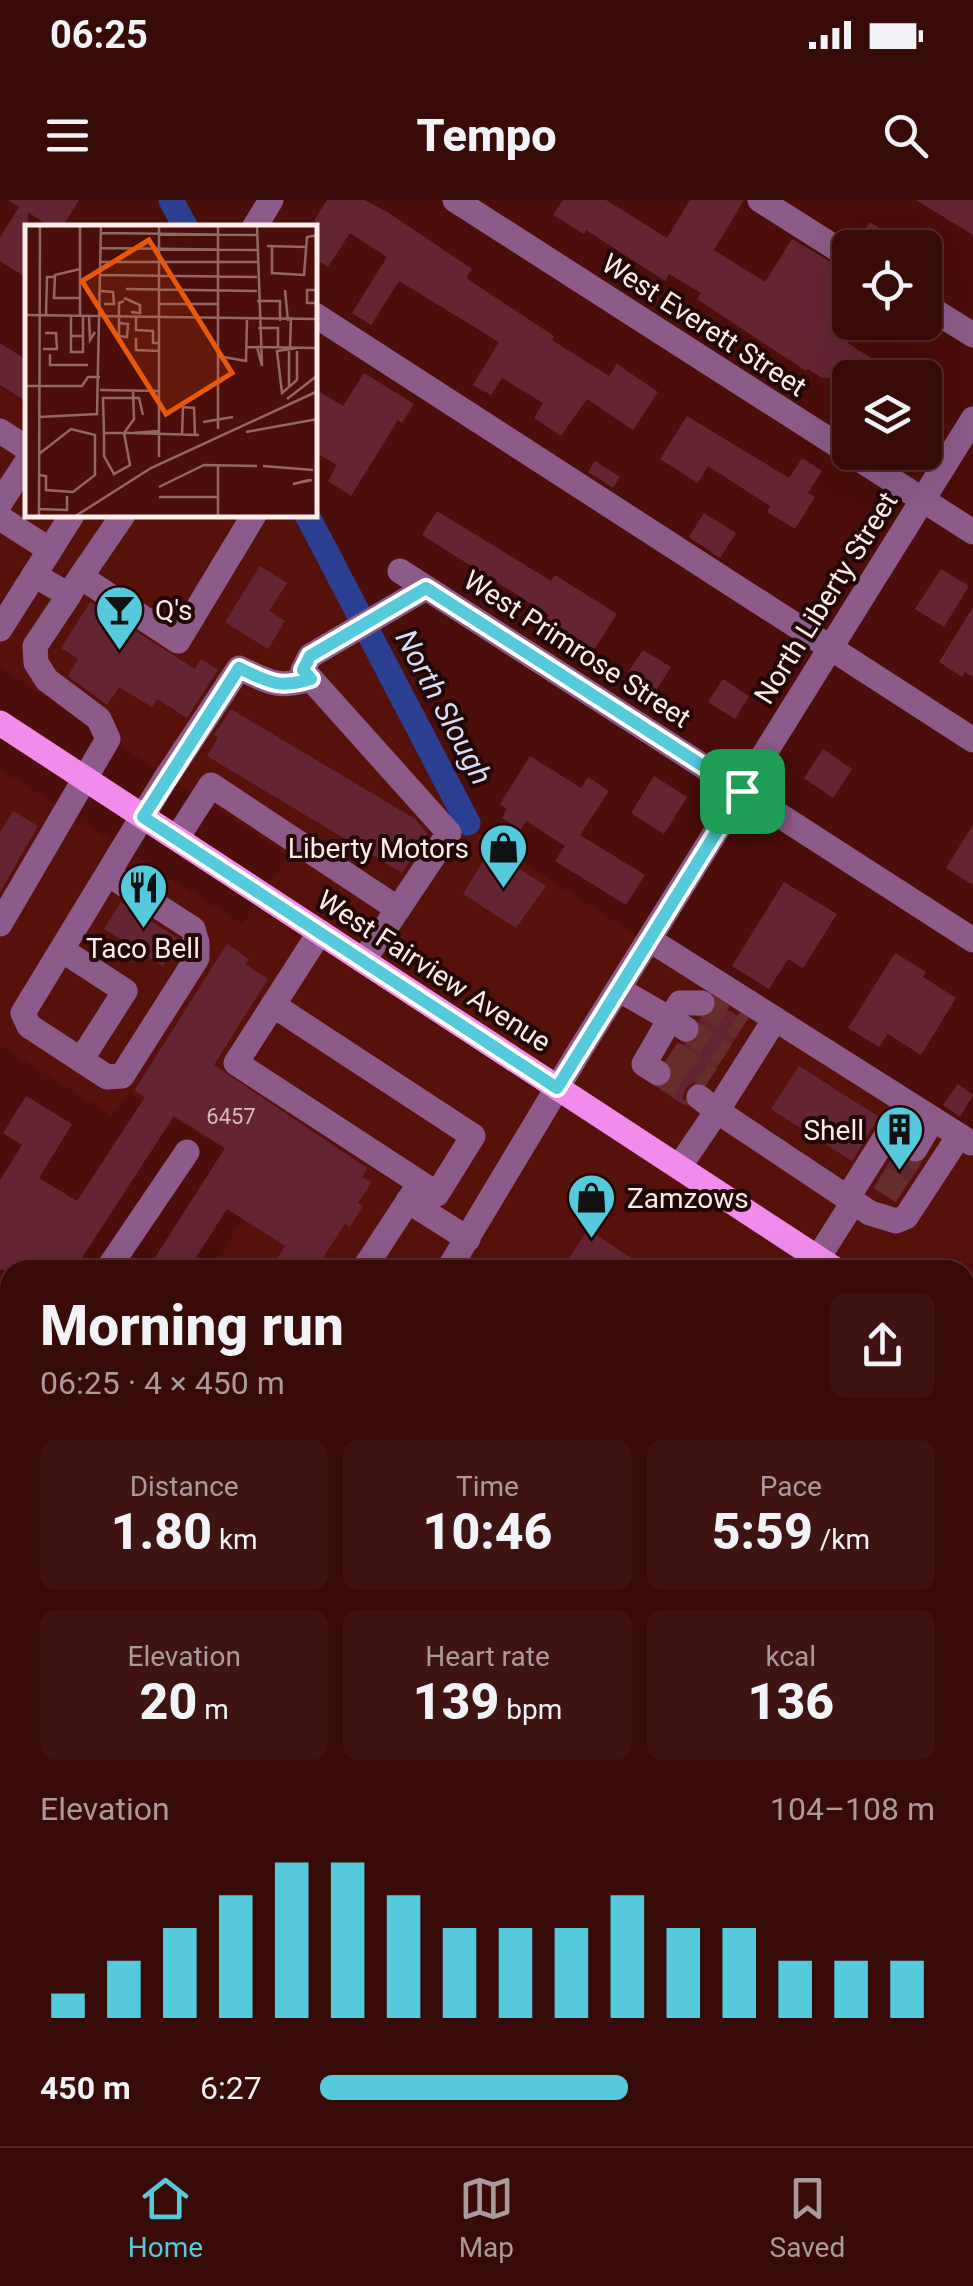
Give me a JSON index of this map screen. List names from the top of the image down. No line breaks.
{"streets":{"main road":["West Fairview Avenue"],"street":["West Everett Street","North Liberty Street","West Primrose Street"]},"crossings":[["West Everett Street","North Liberty Street"],["North Liberty Street","West Primrose Street"],["North Liberty Street","West Fairview Avenue"]],"water":["North Slough"],"places":{"bar":["Q's"],"shop":["Liberty Motors","Zamzows"],"restaurant":["Taco Bell"],"building":["Shell"]},"house_numbers":["6457"],"page":{"status":"06:25","header":"Tempo","heading":["Morning run","06:25 · 4 × 450 m"],"stats":[["Distance","1.80 km"],["Time","10:46"],["Pace","5:59 /km"],["Elevation","20 m"],["Heart rate","139 bpm"],["kcal","136"]],"chart":["Elevation","104–108 m"],"list":[{"name":"450 m","note":"6:27"}],"tabs":["Home","Map","Saved"]}}
